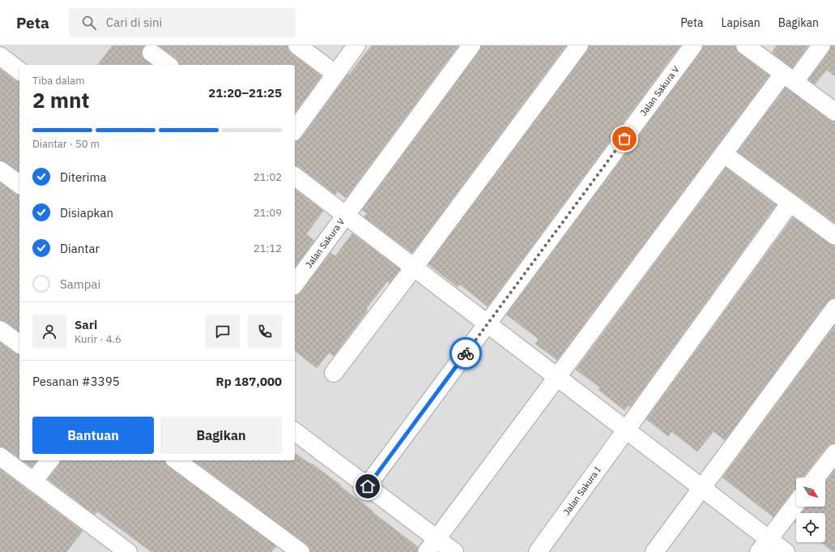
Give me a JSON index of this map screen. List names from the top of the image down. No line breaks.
{"streets":{"street":["Jalan Sakura V","Jalan Sakura I"]},"north":"bottom right","page":{"header":"Peta","search":"Cari di sini","nav":["Peta","Lapisan","Bagikan"],"heading":["2 mnt","Tiba dalam","21:20–21:25"],"panel":["Sari","Kurir · 4.6","Pesanan #3395","Rp 187,000"],"bar":"Diantar · 50 m","list":[["Diterima","21:02"],["Disiapkan","21:09"],["Diantar","21:12"],"Sampai"],"buttons":["Bantuan","Bagikan"]}}
